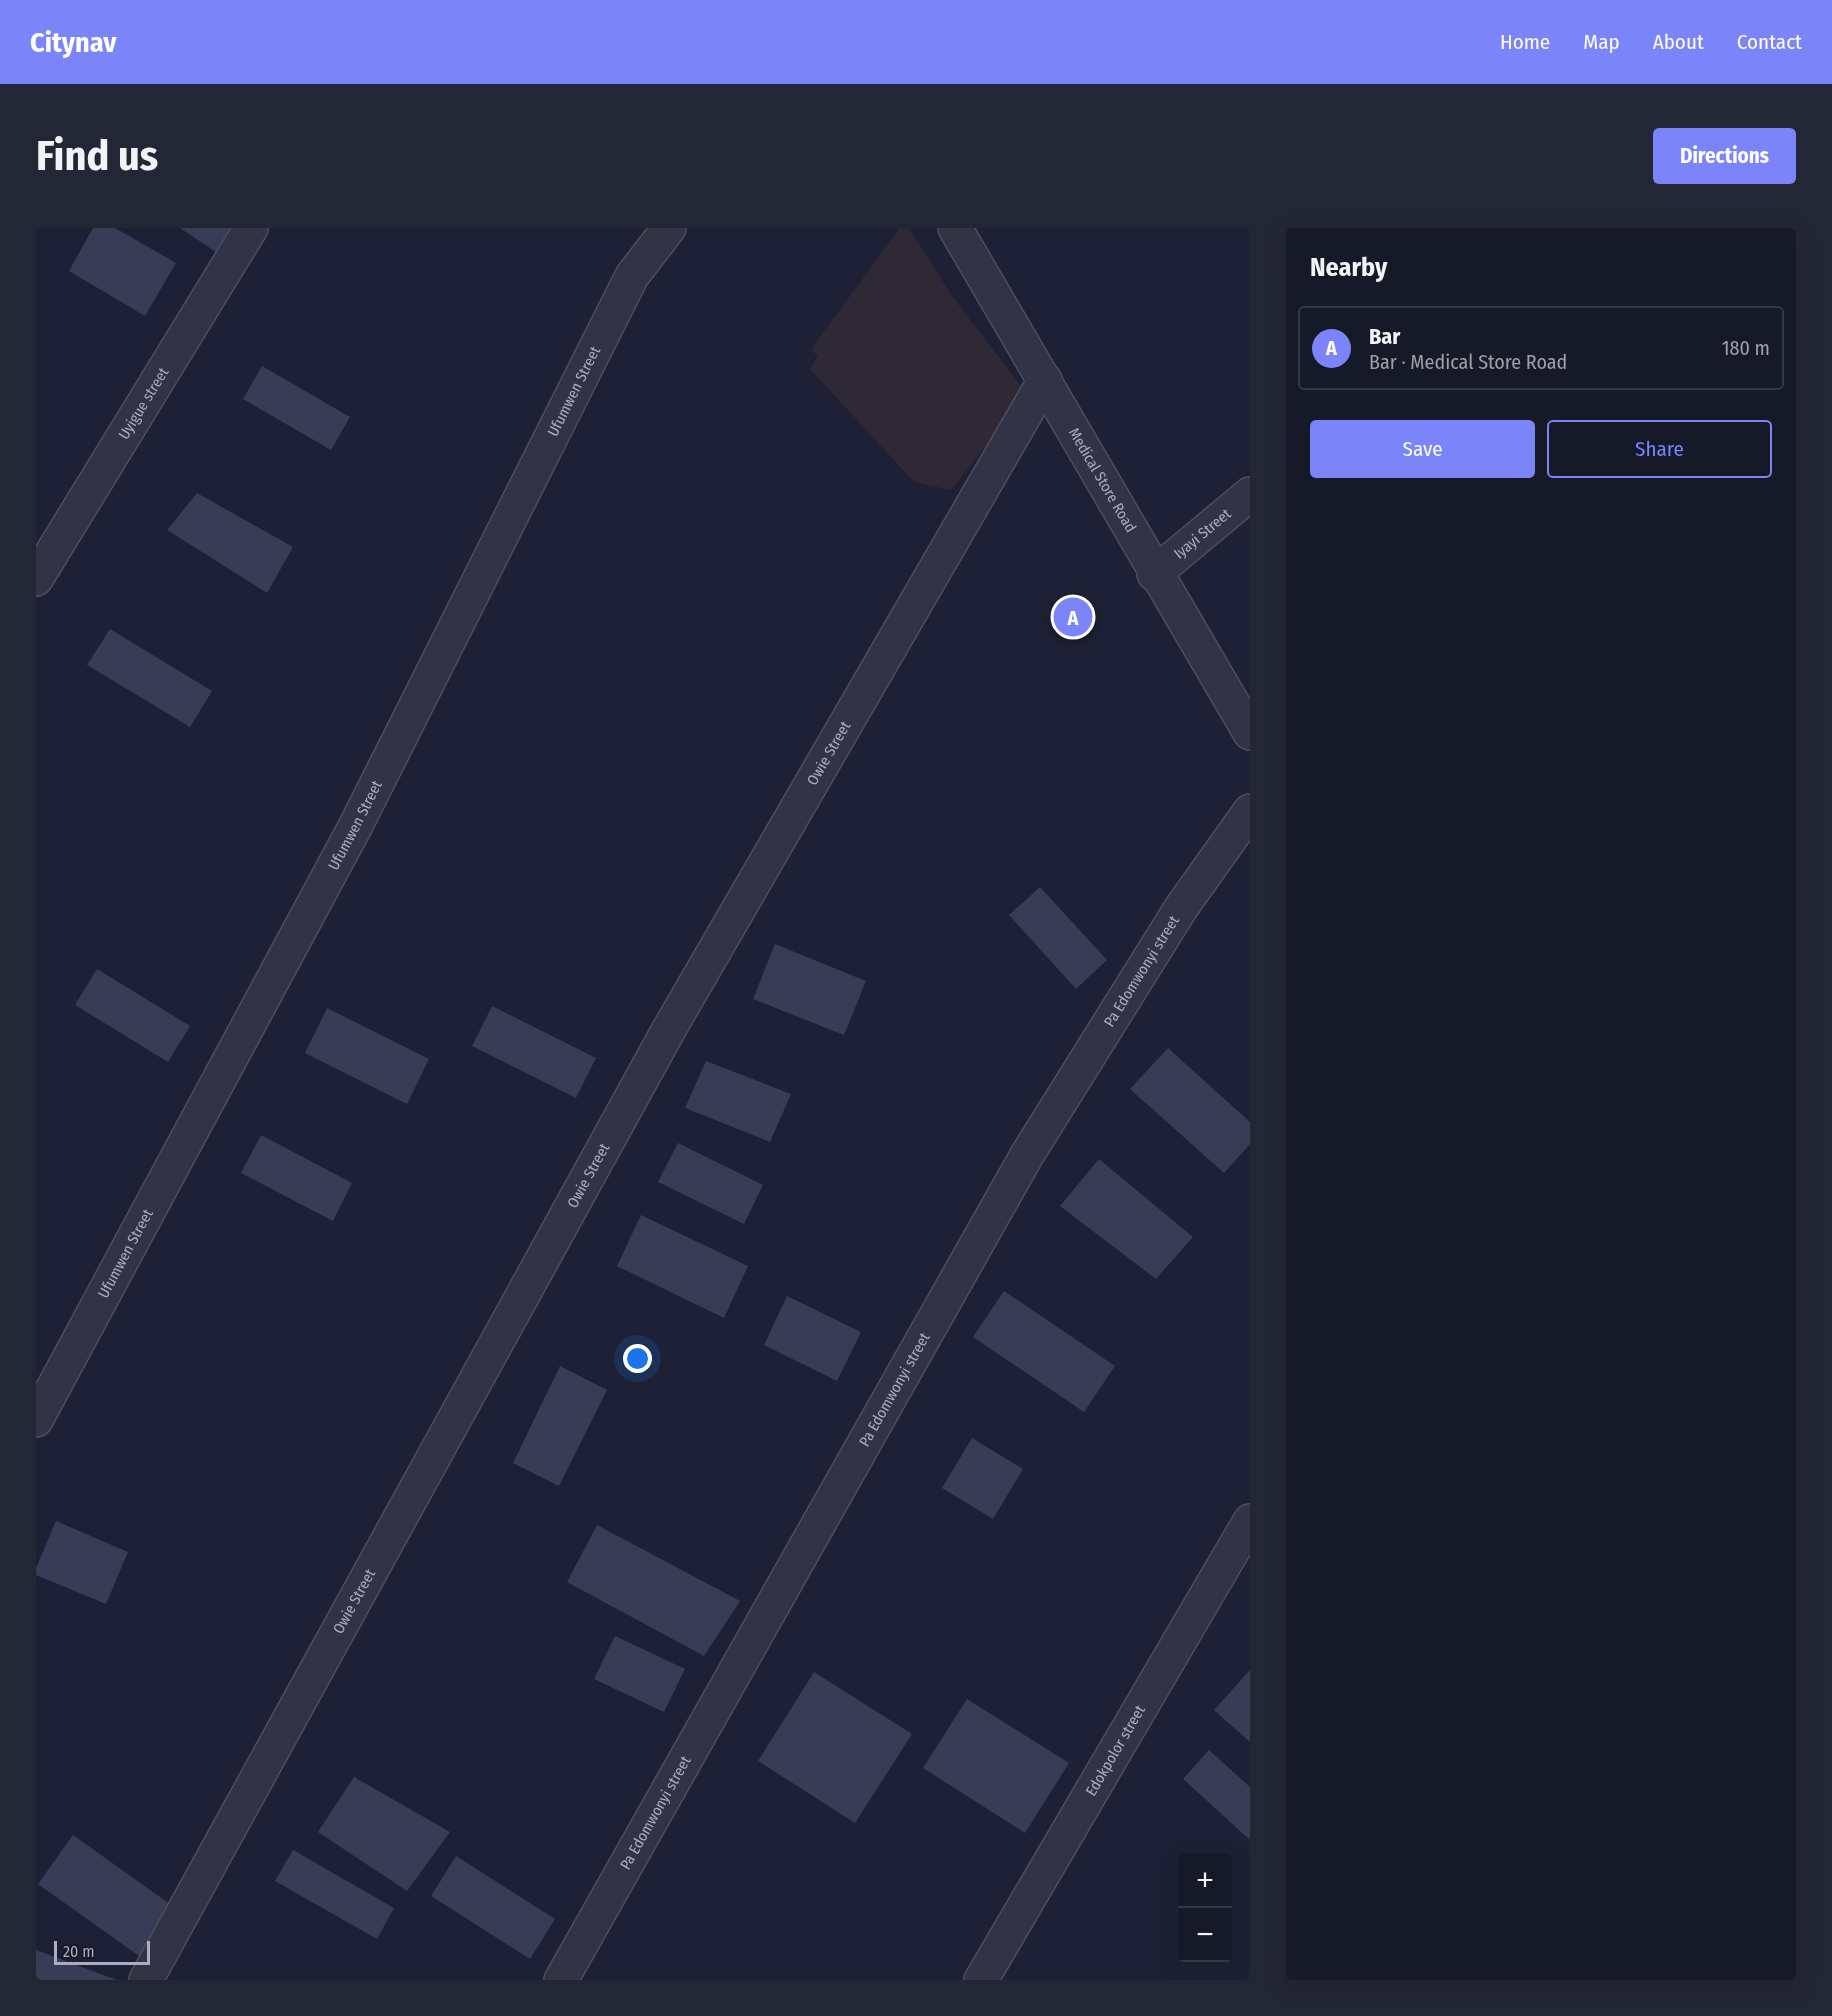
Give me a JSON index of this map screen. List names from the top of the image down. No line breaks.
{"streets":{"street":["Ufumwen Street","Uyigue street","Medical Store Road","Iyayi Street","Owie Street","Pa Edomwonyi street","Edokpolor street"]},"crossings":[["Medical Store Road","Iyayi Street"],["Medical Store Road","Owie Street"]],"scale_bar":"20 m","page":{"header":"Citynav","nav":["Home","Map","About","Contact"],"buttons":["Directions",["Save","Share"]],"title":"Find us","heading":"Nearby","list":[{"mark":"A","name":"Bar","note":"Bar · Medical Store Road","value":"180 m"}],"pins":"A","map_buttons":["+","−"],"scale":"20 m"}}
